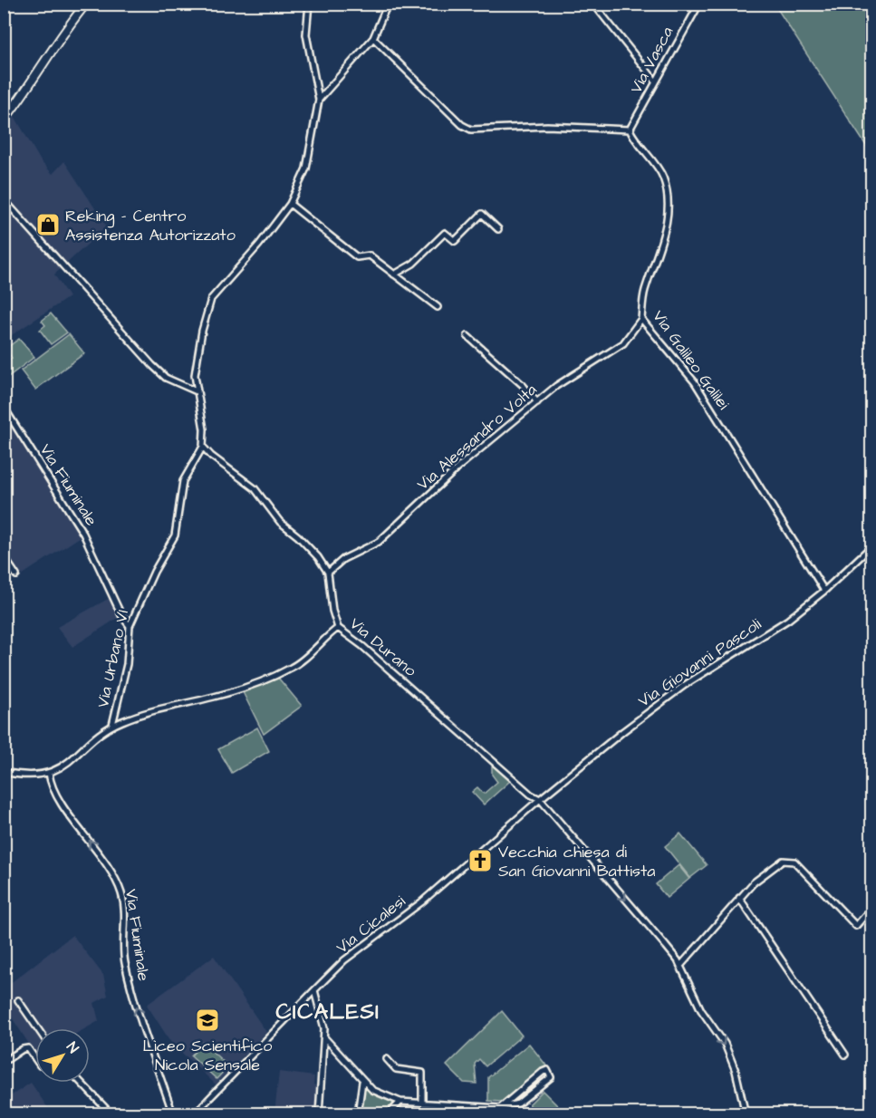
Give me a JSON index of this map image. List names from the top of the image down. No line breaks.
{"streets":{"street":["Via Vasca","Via Galileo Galilei","Via Alessandro Volta","Via Fiuminale","Via Durano","Via Urbano VI","Via Giovanni Pascoli","Via Cicalesi"]},"crossings":[["Via Vasca","Via Galileo Galilei"],["Via Galileo Galilei","Via Alessandro Volta"],["Via Galileo Galilei","Via Giovanni Pascoli"],["Via Alessandro Volta","Via Durano"],["Via Fiuminale","Via Urbano VI"],["Via Durano","Via Urbano VI"],["Via Durano","Via Giovanni Pascoli"],["Via Durano","Via Cicalesi"],["Via Giovanni Pascoli","Via Cicalesi"]],"one_way":["Via Fiuminale","Via Durano"],"districts":["CICALESI"],"places":{"shop":["Reking - Centro Assistenza Autorizzato"],"church":["Vecchia chiesa di San Giovanni Battista"],"school or university":["Liceo Scientifico Nicola Sensale"]},"north":"top right"}
